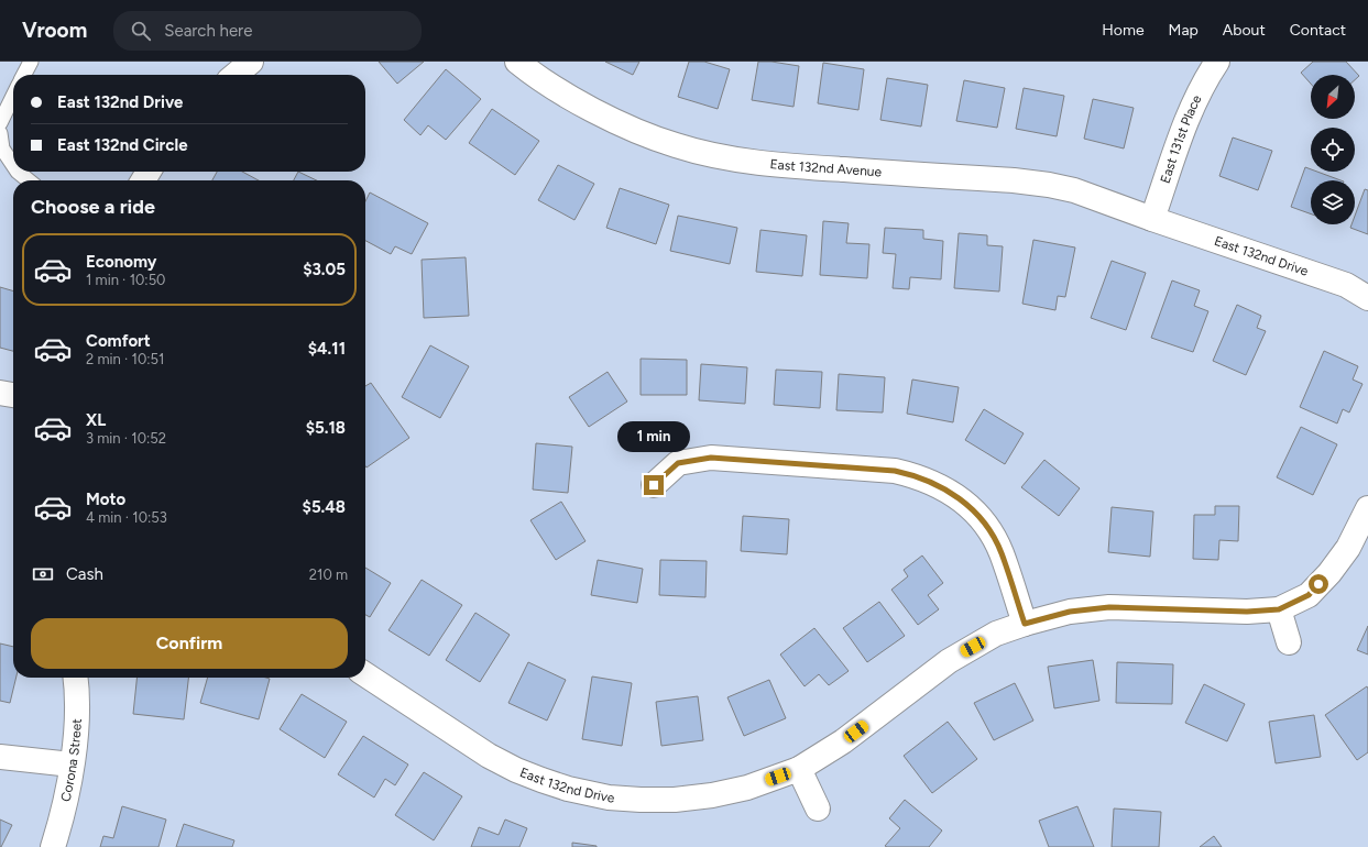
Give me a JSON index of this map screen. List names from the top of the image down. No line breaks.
{"streets":{"street":["East 131st Place","East 132nd Avenue","East 132nd Drive","Corona Street"]},"crossings":[["East 131st Place","East 132nd Avenue"],["East 131st Place","East 132nd Drive"],["East 132nd Avenue","East 132nd Drive"]],"north":"bottom left","page":{"header":"Vroom","search":"Search here","nav":["Home","Map","About","Contact"],"banner":["East 132nd Drive","East 132nd Circle"],"heading":"Choose a ride","list":[{"name":"Economy","note":"1 min · 10:50","value":"$3.05"},{"name":"Comfort","note":"2 min · 10:51","value":"$4.11"},{"name":"XL","note":"3 min · 10:52","value":"$5.18"},{"name":"Moto","note":"4 min · 10:53","value":"$5.48"}],"bubble":"1 min","pay":["Cash","210 m"],"buttons":"Confirm"}}
